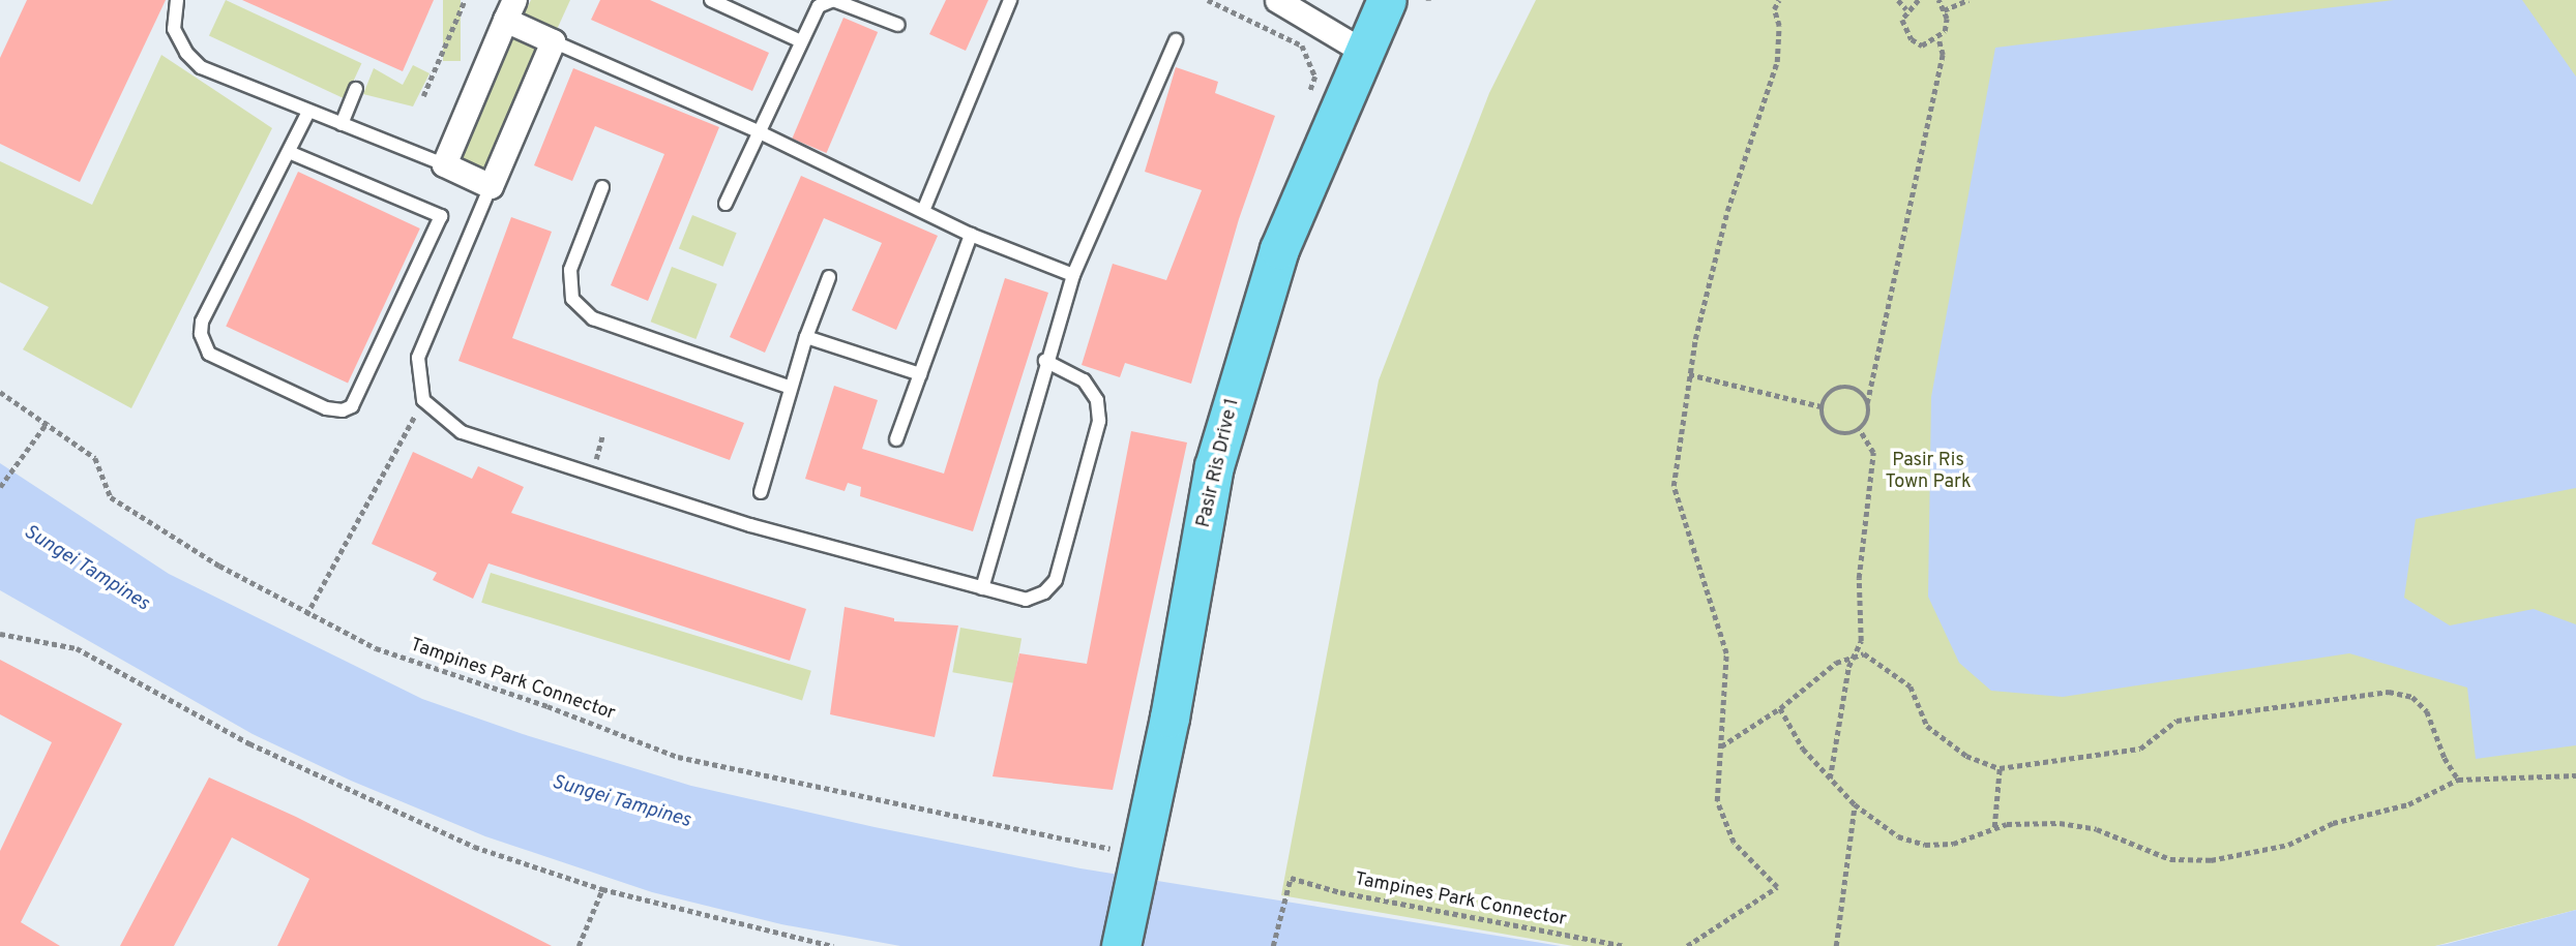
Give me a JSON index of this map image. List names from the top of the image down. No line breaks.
{"streets":{"main road":["Pasir Ris Drive 1"],"path":["Tampines Park Connector"]},"crossings":[["Pasir Ris Drive 1","Tampines Park Connector"]],"water":["Sungei Tampines"],"parks":["Pasir Ris Town Park"]}
